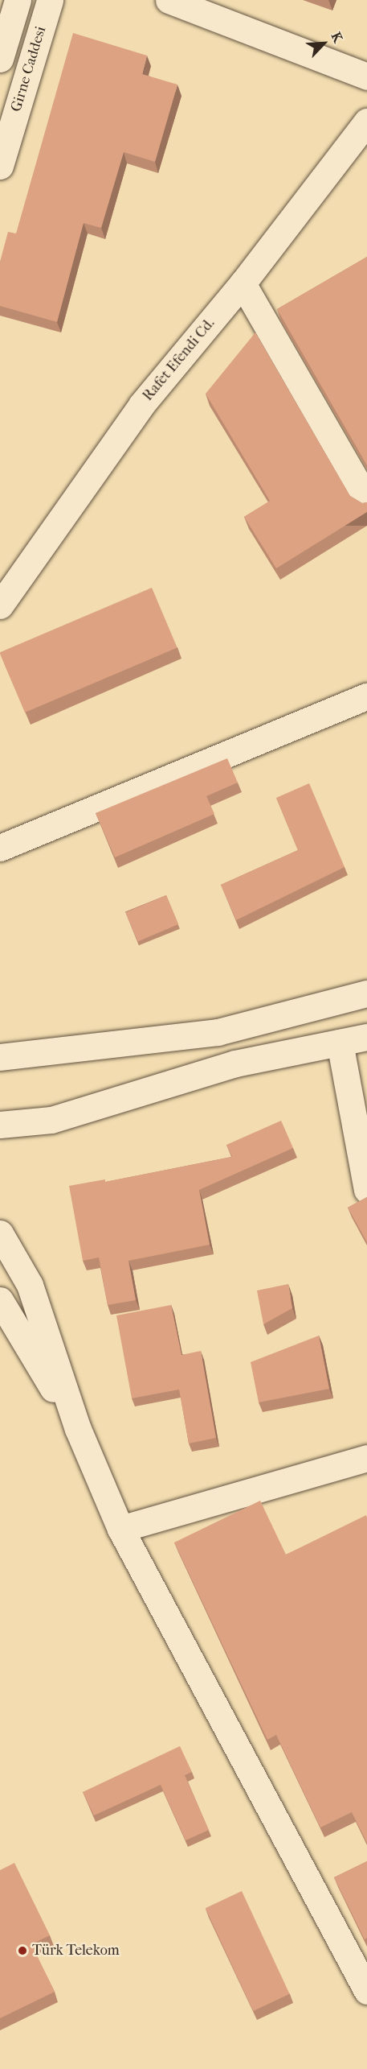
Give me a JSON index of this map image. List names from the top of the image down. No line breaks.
{"streets":{"main road":["Girne Caddesi","Rafet Efendi Cd."]},"places":["Türk Telekom"],"north":"top right"}
